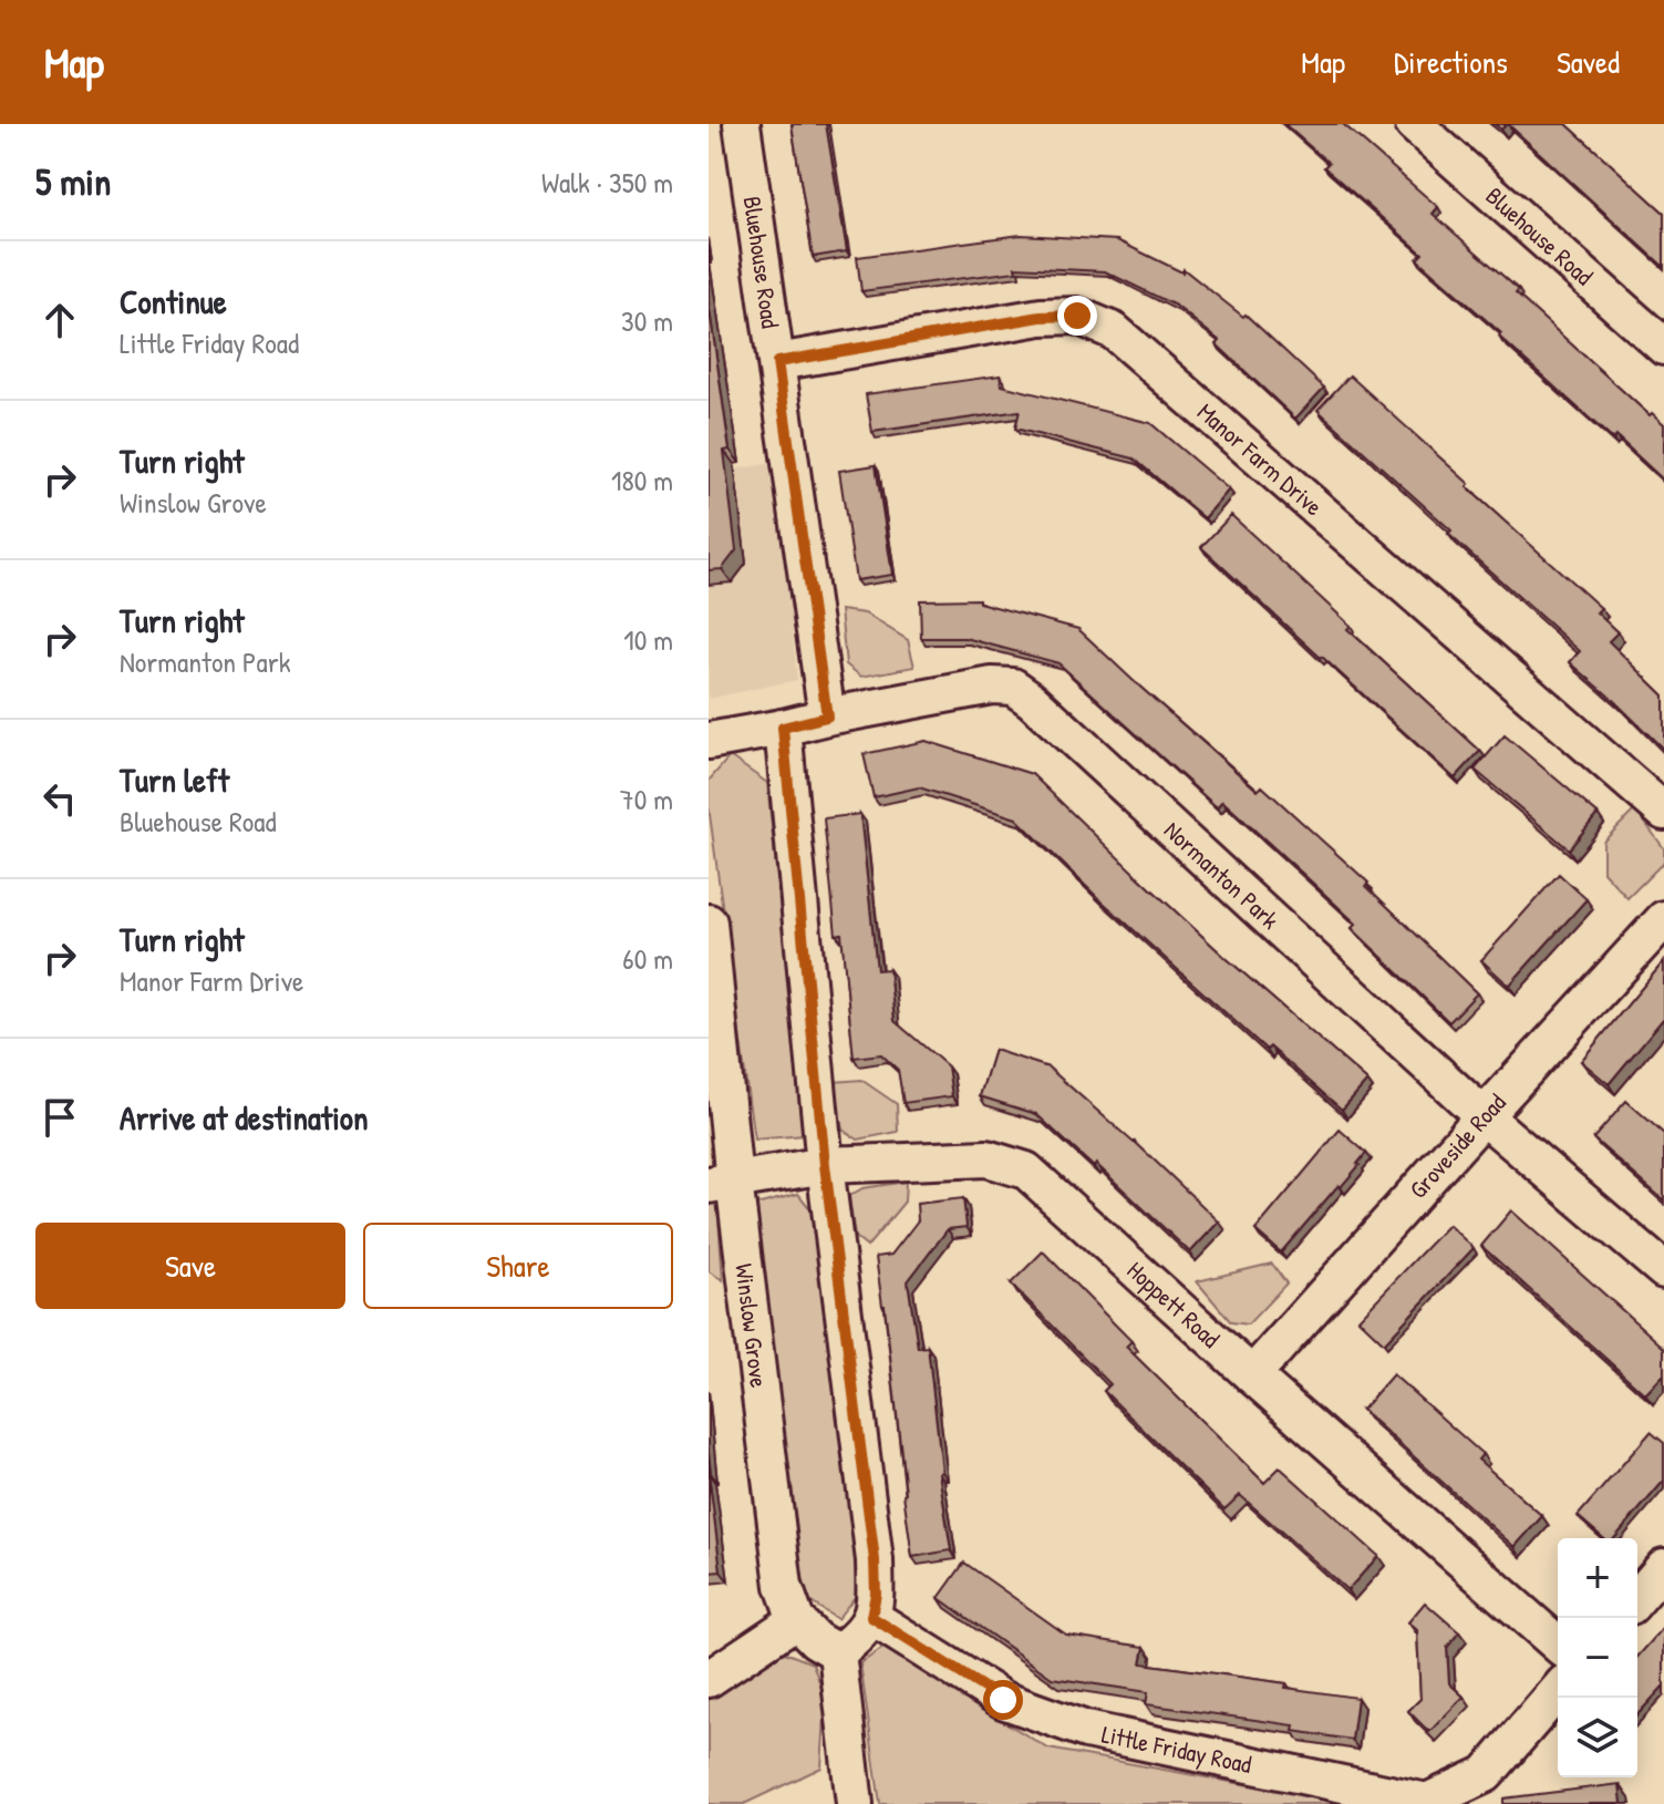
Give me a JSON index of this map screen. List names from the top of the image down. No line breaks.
{"streets":{"street":["Bluehouse Road","Manor Farm Drive","Normanton Park","Groveside Road","Hoppett Road","Winslow Grove","Little Friday Road"]},"crossings":[["Bluehouse Road","Manor Farm Drive"],["Bluehouse Road","Normanton Park"],["Normanton Park","Groveside Road"],["Groveside Road","Hoppett Road"],["Hoppett Road","Winslow Grove"]],"page":{"header":"Map","nav":["Map","Directions","Saved"],"heading":["5 min","Walk · 350 m"],"list":[["Continue","Little Friday Road","30 m"],["Turn right","Winslow Grove","180 m"],["Turn right","Normanton Park","10 m"],["Turn left","Bluehouse Road","70 m"],["Turn right","Manor Farm Drive","60 m"],"Arrive at destination"],"buttons":["Save","Share"],"map_buttons":["+","−"]}}
